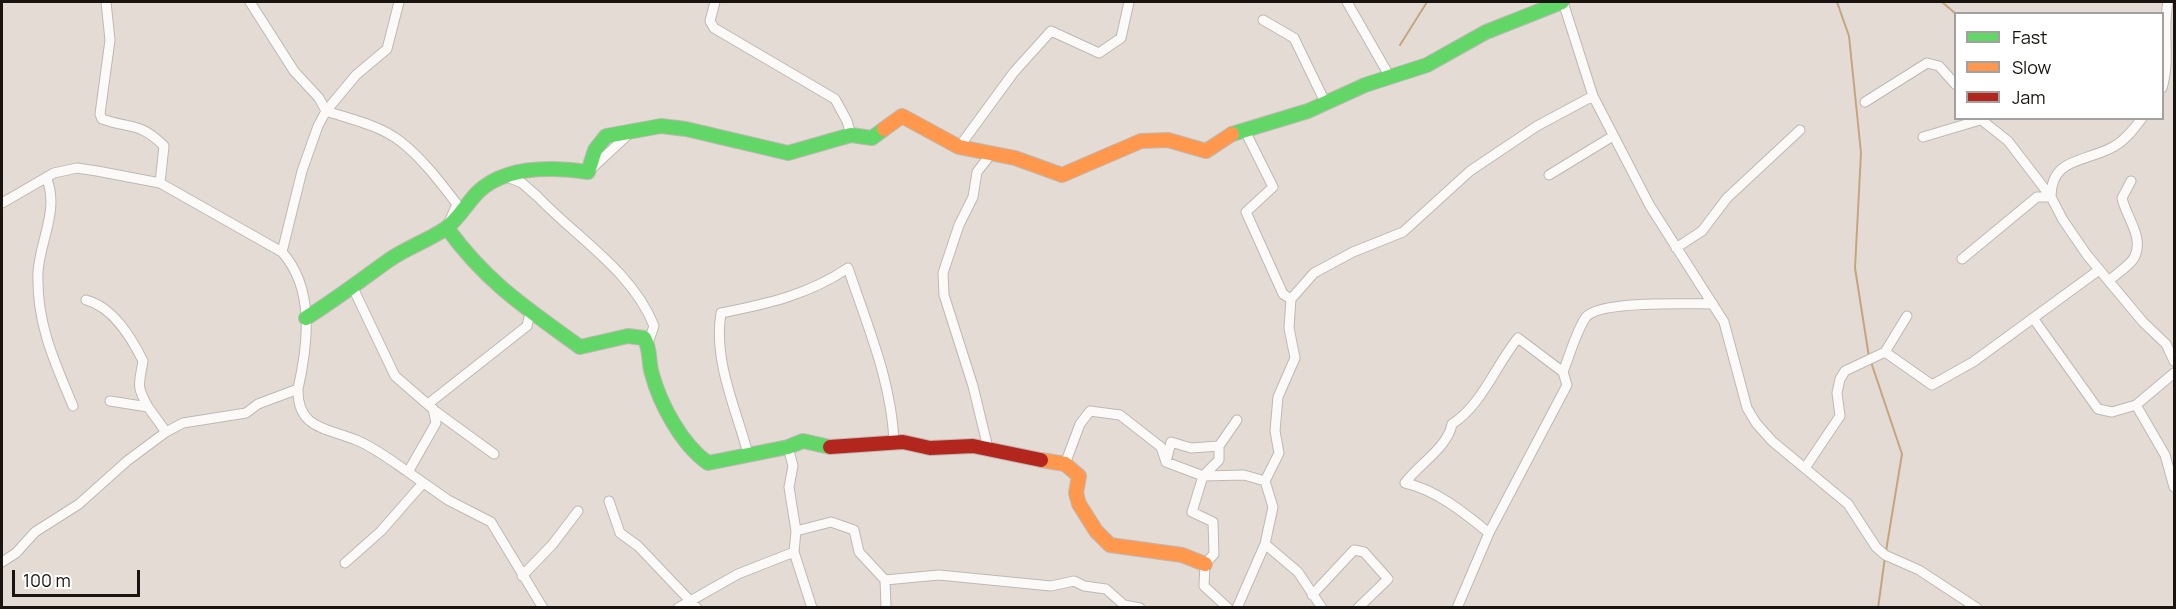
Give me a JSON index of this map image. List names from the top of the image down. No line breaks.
{"legend":["Fast","Slow","Jam"],"scale_bar":"100 m"}
